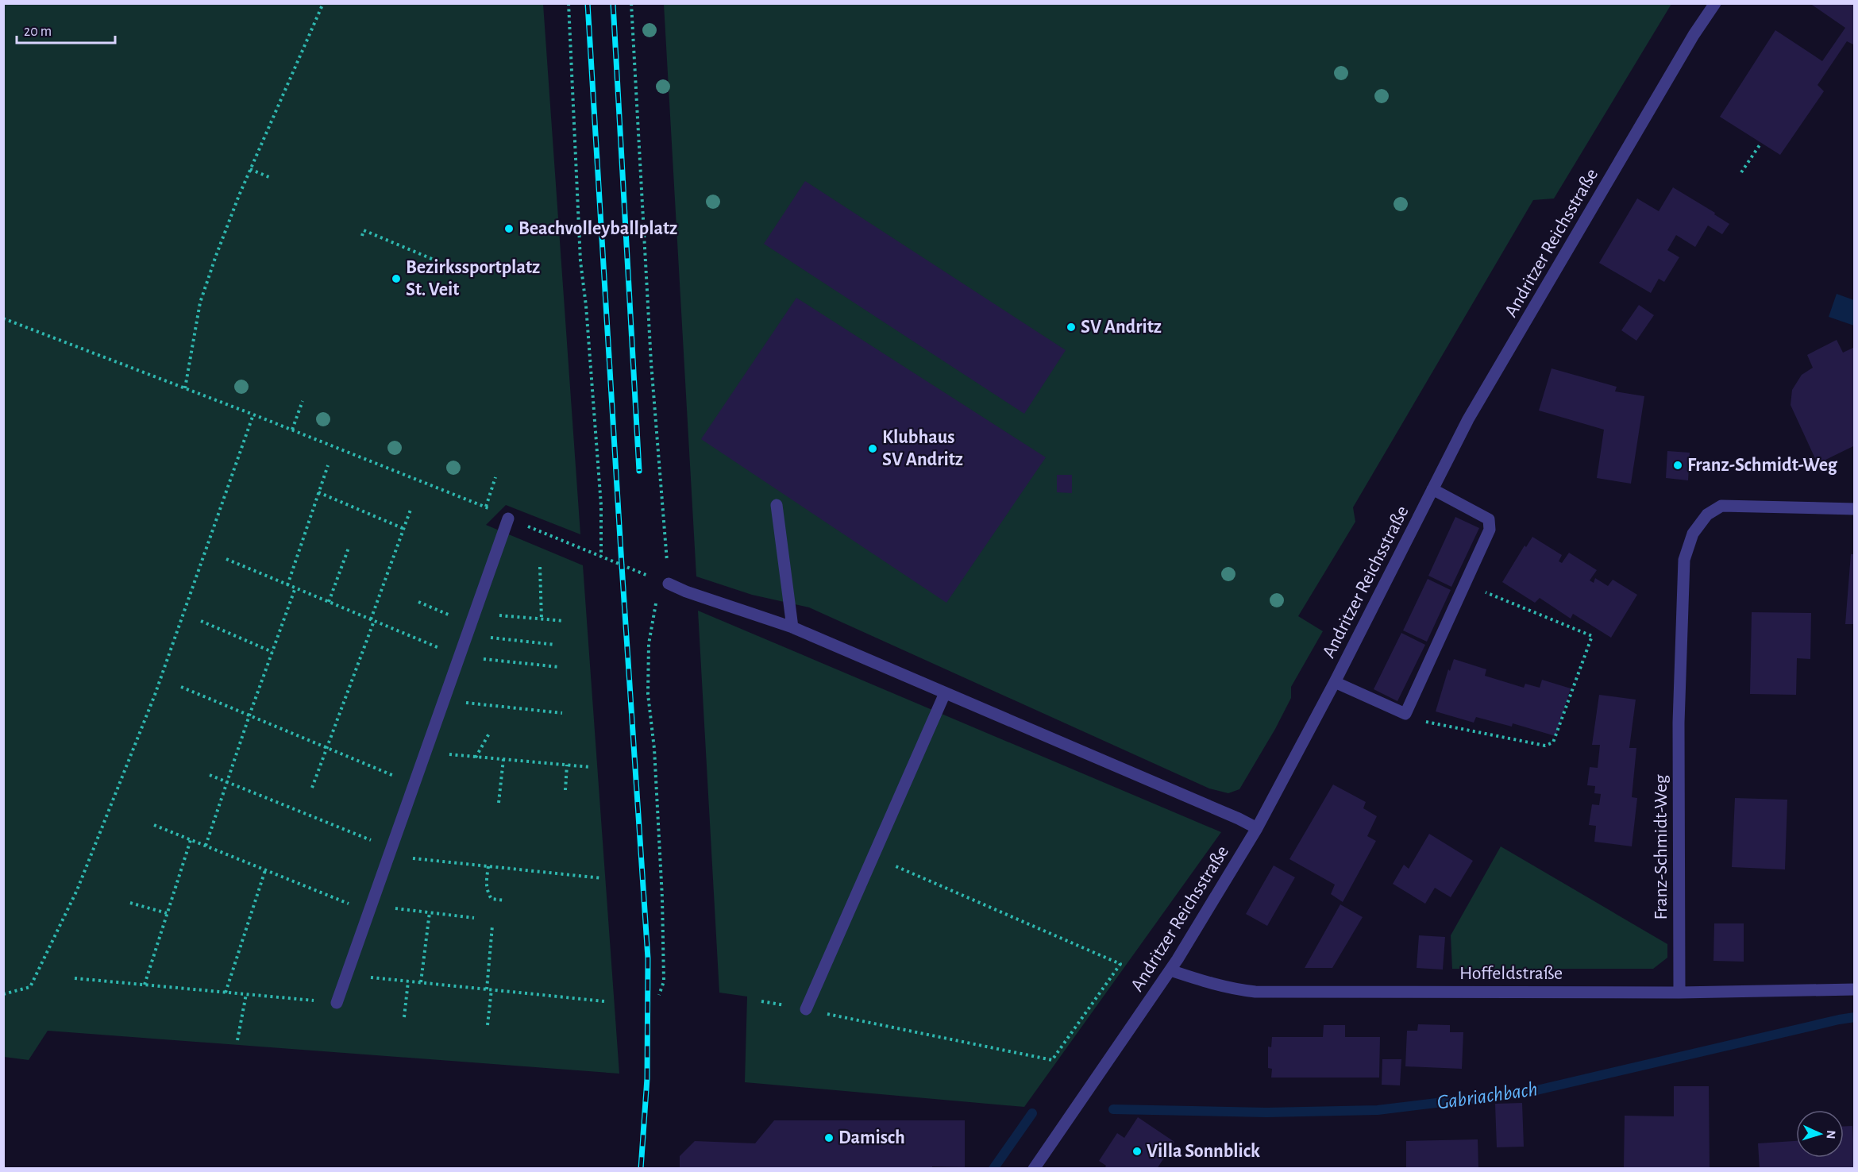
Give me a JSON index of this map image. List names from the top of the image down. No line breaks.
{"streets":{"street":["Andritzer Reichsstraße","Franz-Schmidt-Weg","Hoffeldstraße"]},"crossings":[["Andritzer Reichsstraße","Hoffeldstraße"],["Franz-Schmidt-Weg","Hoffeldstraße"]],"water":["Gabriachbach"],"places":["Beachvolleyballplatz","Bezirkssportplatz St. Veit","SV Andritz","Klubhaus SV Andritz","Franz-Schmidt-Weg","Damisch","Villa Sonnblick"],"scale_bar":"20 m","north":"right"}
